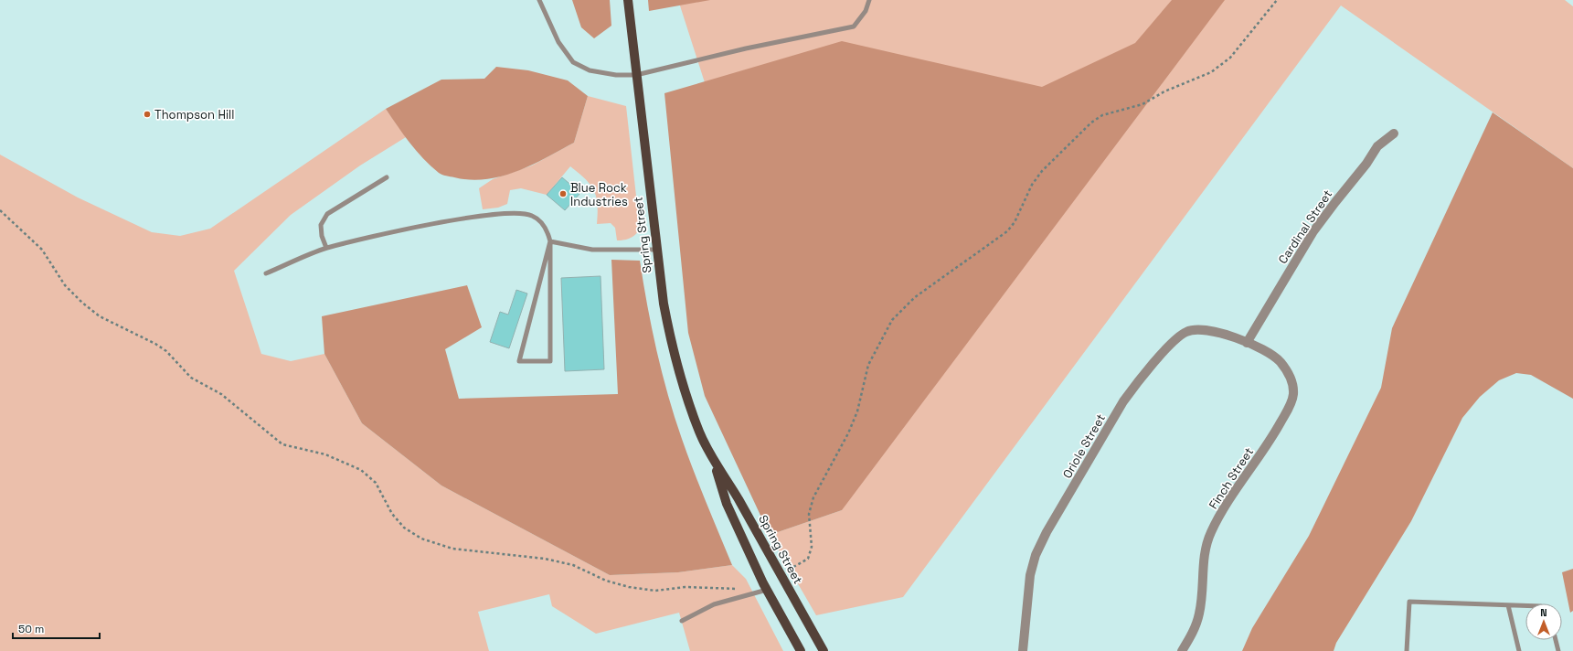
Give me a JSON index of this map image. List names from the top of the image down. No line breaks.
{"streets":{"main road":["Spring Street"],"street":["Cardinal Street","Oriole Street","Finch Street"]},"crossings":[["Cardinal Street","Oriole Street"],["Cardinal Street","Finch Street"],["Oriole Street","Finch Street"]],"places":["Thompson Hill","Blue Rock Industries"],"scale_bar":"50 m","north":"top"}
